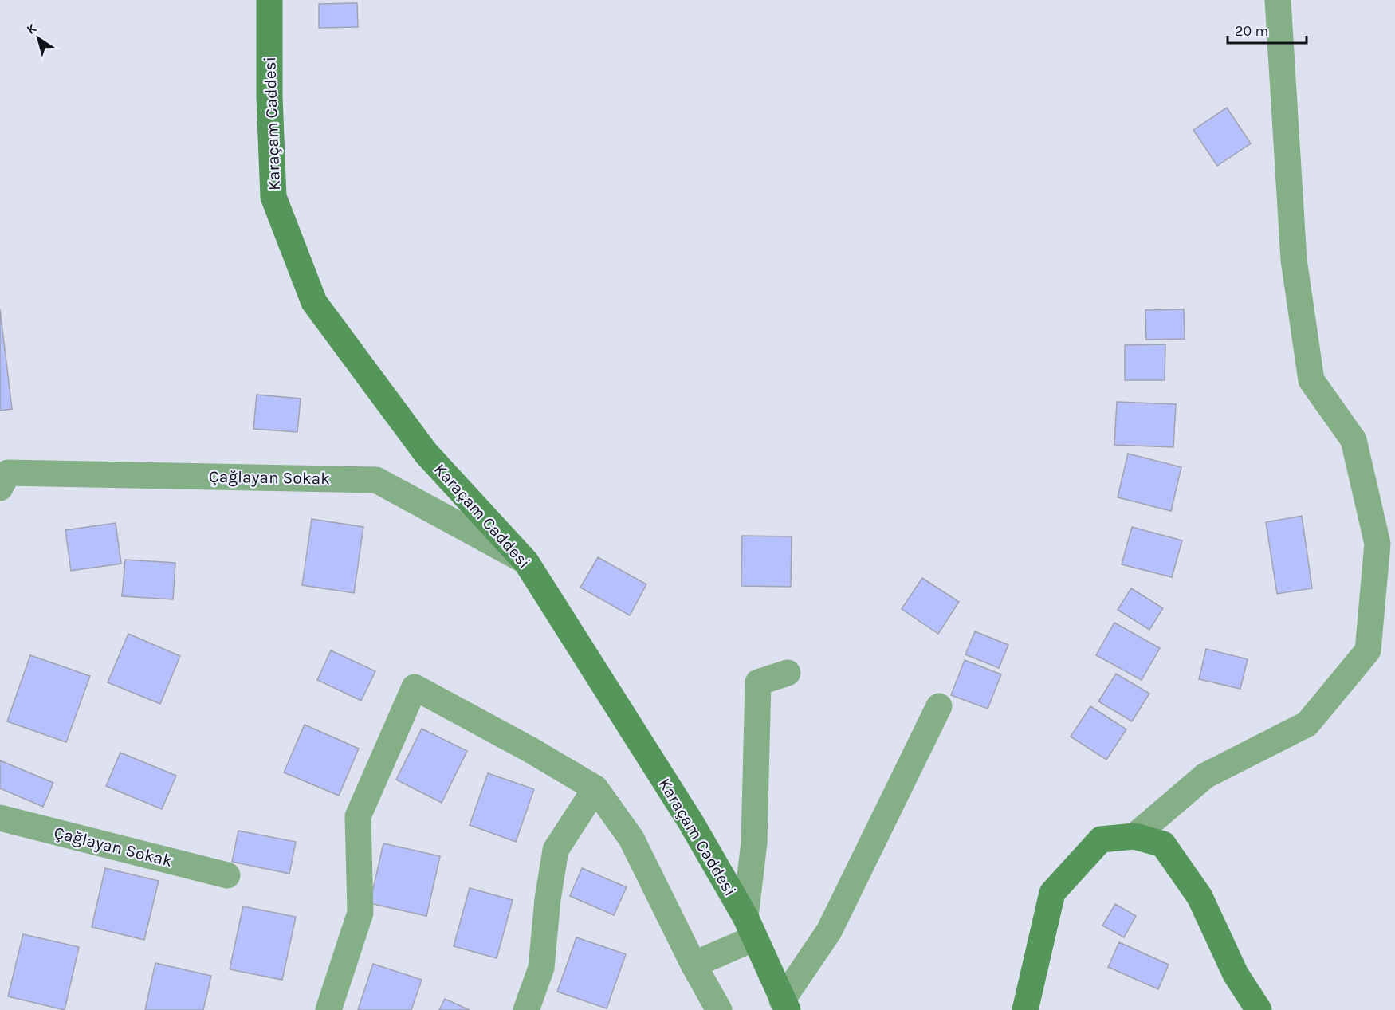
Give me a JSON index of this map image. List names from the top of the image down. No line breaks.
{"streets":{"street":["Karaçam Caddesi","Çağlayan Sokak"]},"crossings":[["Karaçam Caddesi","Çağlayan Sokak"]],"scale_bar":"20 m","north":"top left"}
